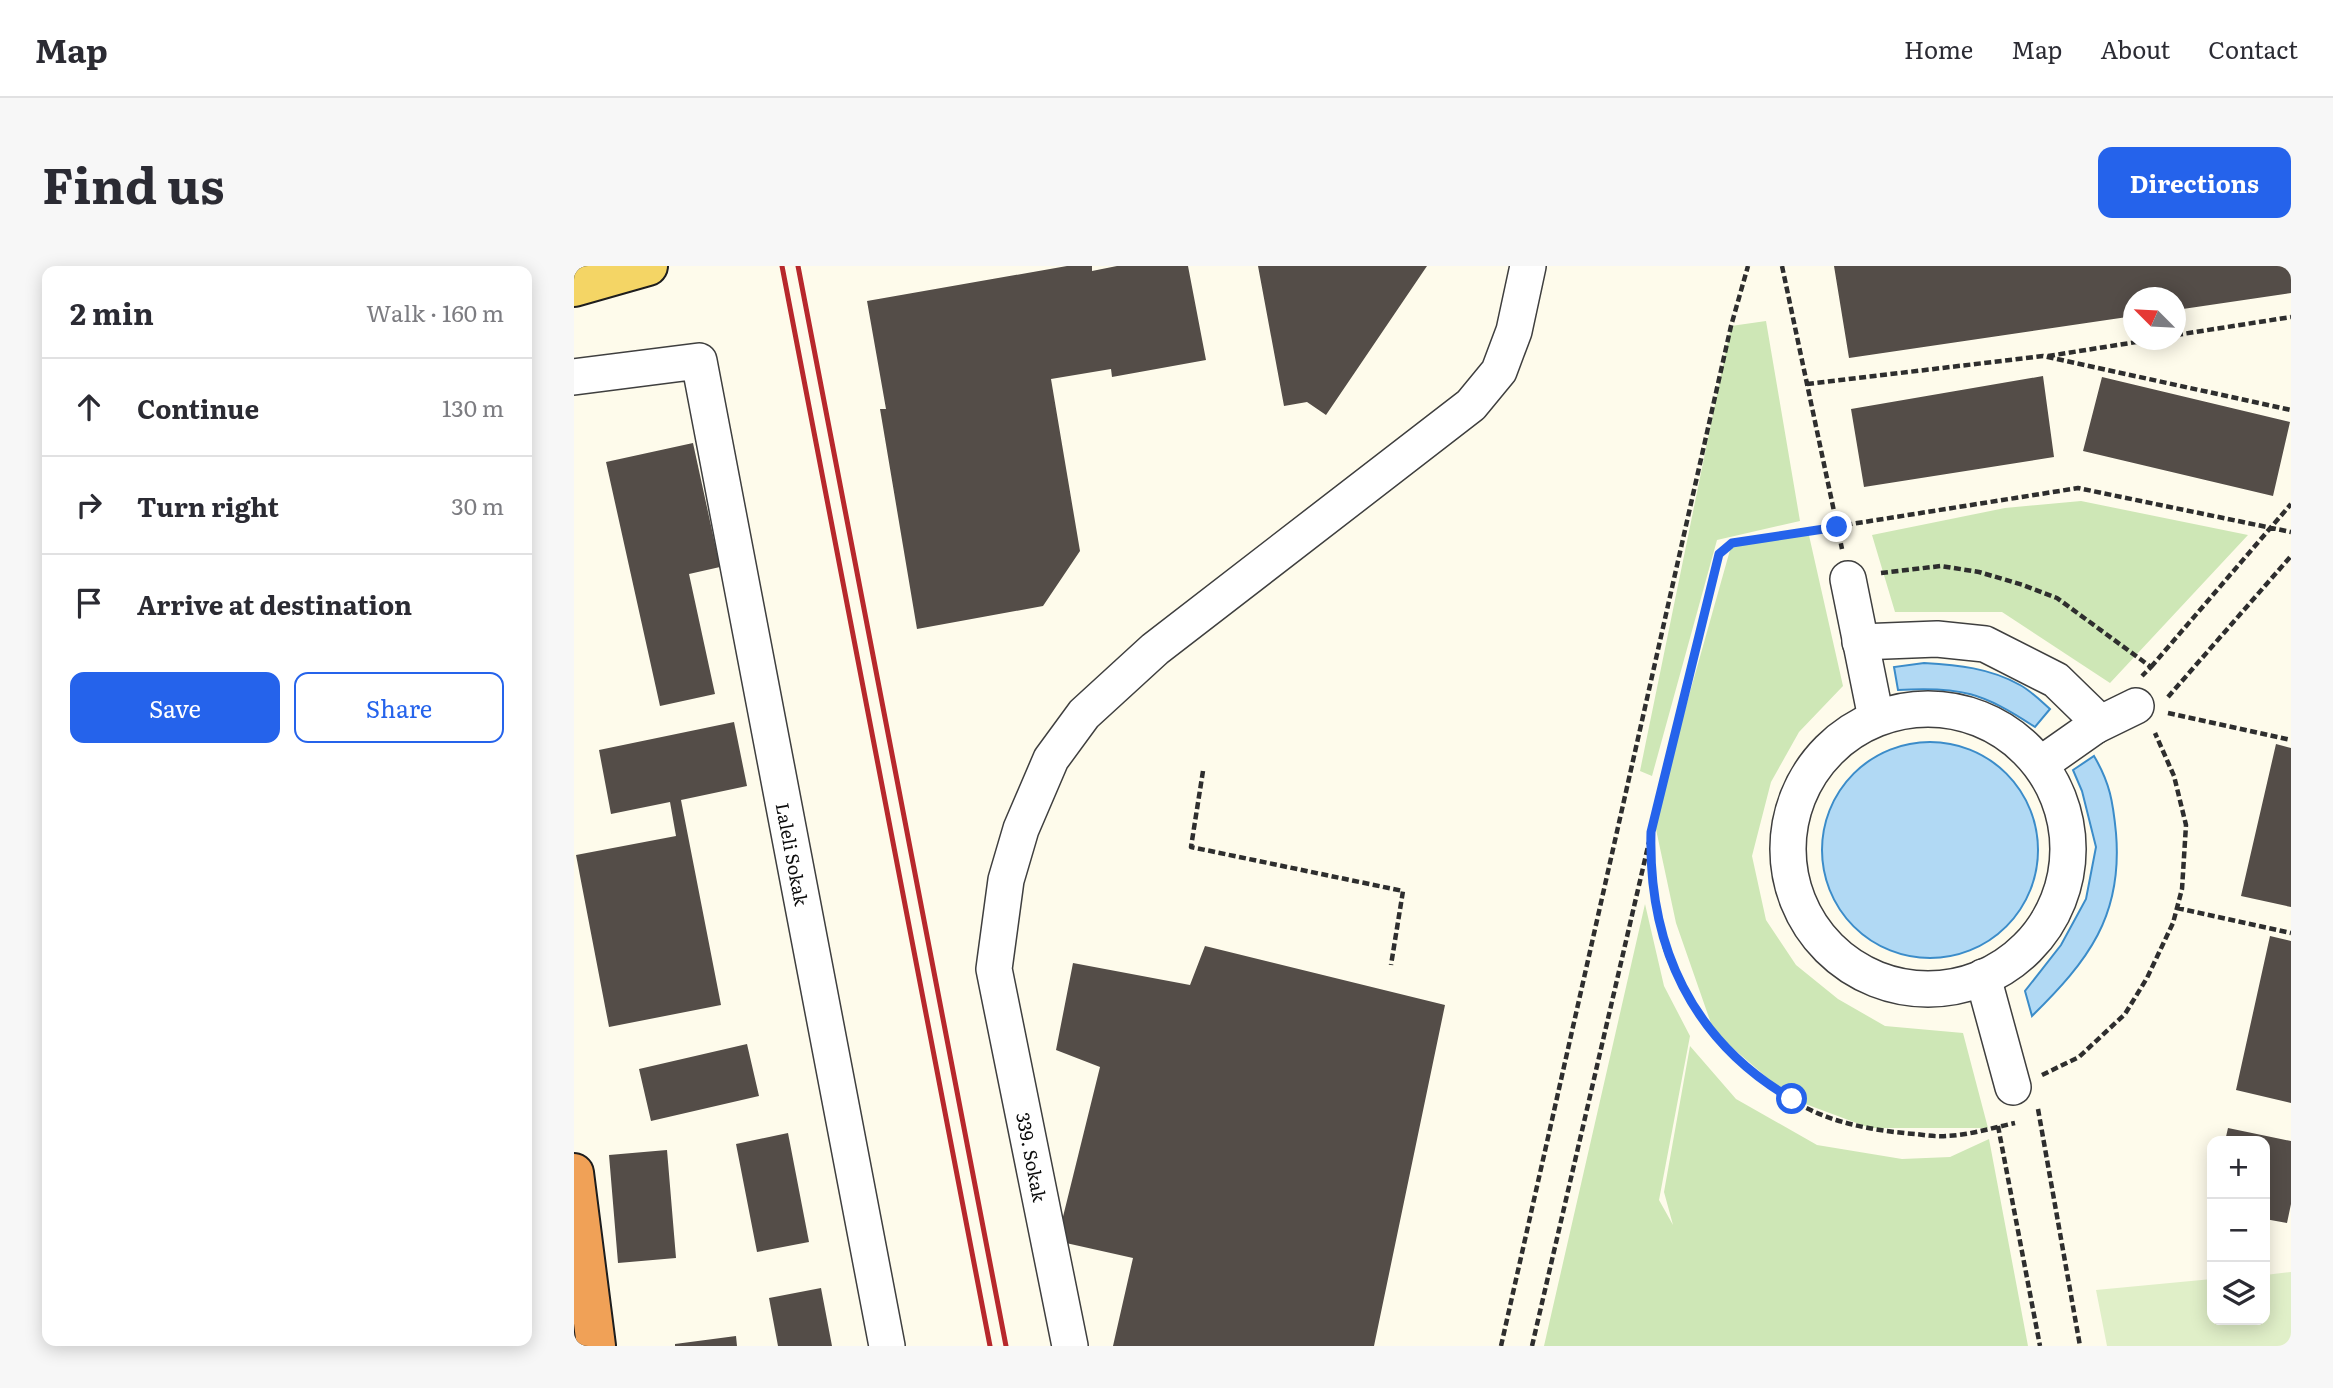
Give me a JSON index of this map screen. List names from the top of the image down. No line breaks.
{"streets":{"street":["Laleli Sokak","339. Sokak"]},"north":"top left","page":{"header":"Map","nav":["Home","Map","About","Contact"],"title":"Find us","buttons":["Directions",["Save","Share"]],"heading":["2 min","Walk · 160 m"],"list":[["Continue","130 m"],["Turn right","30 m"],"Arrive at destination"],"map_buttons":["+","−"]}}
